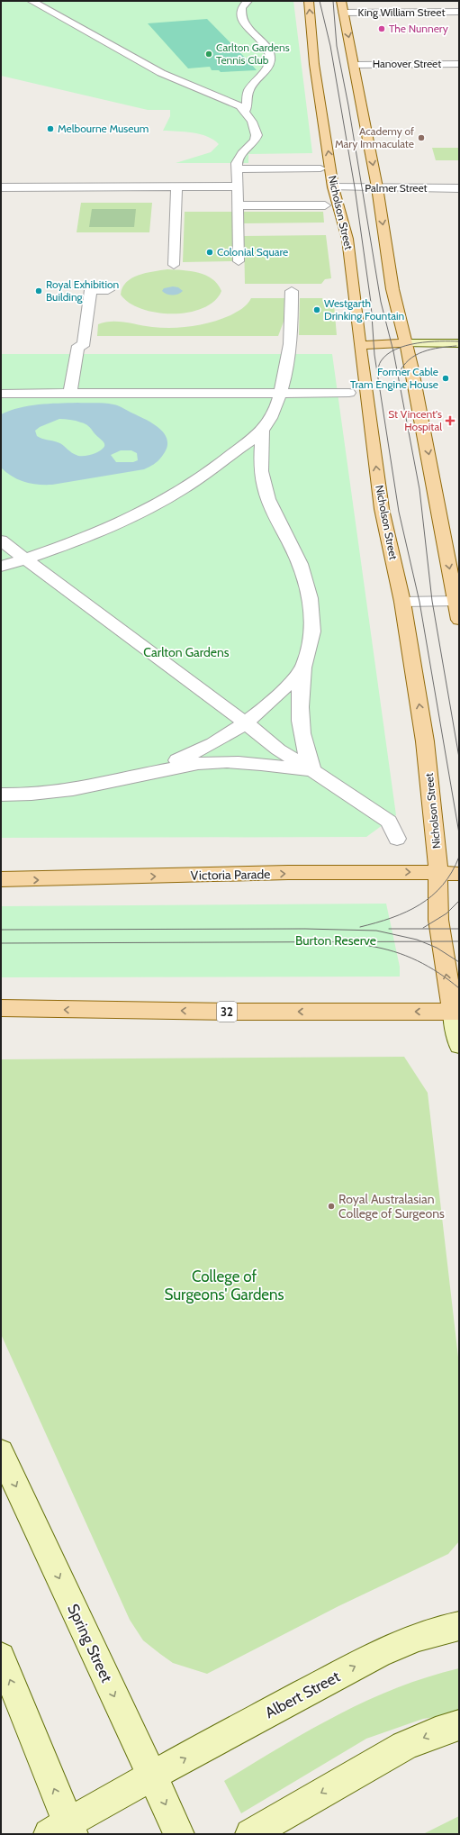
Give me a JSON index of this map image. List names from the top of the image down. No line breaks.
{"streets":{"main road":["Nicholson Street","Victoria Parade","32"],"street":["King William Street","Hanover Street","Palmer Street","Spring Street","Albert Street"]},"crossings":[["Palmer Street","Nicholson Street"],["Nicholson Street","Victoria Parade"],["Nicholson Street","32"],["Spring Street","Albert Street"]],"parks":["Carlton Gardens","Burton Reserve","College of Surgeons' Gardens"],"places":{"other":["The Nunnery","Carlton Gardens Tennis Club","Melbourne Museum","Academy of Mary Immaculate","Colonial Square","Royal Exhibition Building","Westgarth Drinking Fountain","Former Cable Tram Engine House","Royal Australasian College of Surgeons"],"health":["St Vincent's Hospital"]}}
